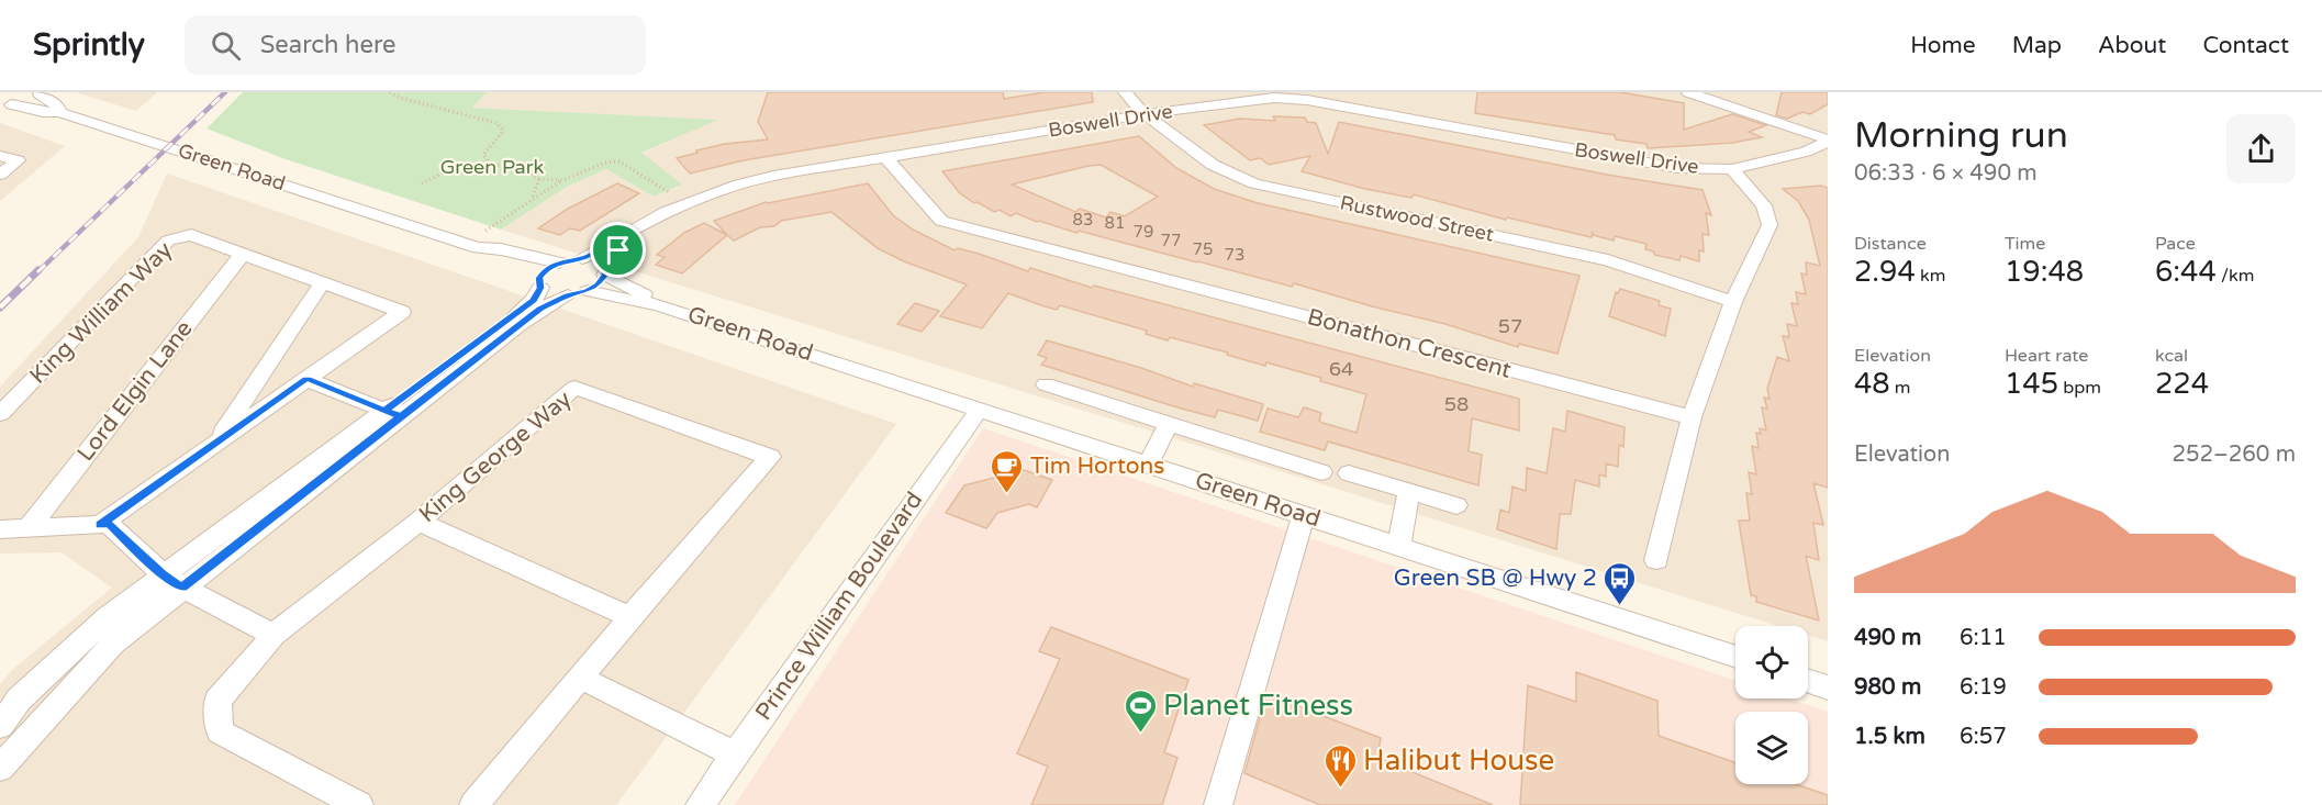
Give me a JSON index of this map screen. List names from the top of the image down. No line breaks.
{"streets":{"street":["Boswell Drive","Green Road","Rustwood Street","King William Way","Bonathon Crescent","Lord Elgin Lane","King George Way","Prince William Boulevard"]},"crossings":[["Boswell Drive","Green Road"],["Boswell Drive","Rustwood Street"],["Boswell Drive","Bonathon Crescent"],["Green Road","Prince William Boulevard"],["King William Way","Lord Elgin Lane"]],"parks":["Green Park"],"places":{"cafe":["Tim Hortons"],"bus stop":["Green SB @ Hwy 2"],"sports":["Planet Fitness"],"restaurant":["Halibut House"]},"house_numbers":["83","81","79","77","75","73","57","64","58"],"page":{"header":"Sprintly","search":"Search here","nav":["Home","Map","About","Contact"],"heading":["Morning run","06:33 · 6 × 490 m"],"stats":[["Distance","2.94 km"],["Time","19:48"],["Pace","6:44 /km"],["Elevation","48 m"],["Heart rate","145 bpm"],["kcal","224"]],"chart":["Elevation","252–260 m"],"list":[{"name":"490 m","note":"6:11"},{"name":"980 m","note":"6:19"},{"name":"1.5 km","note":"6:57"}]}}
